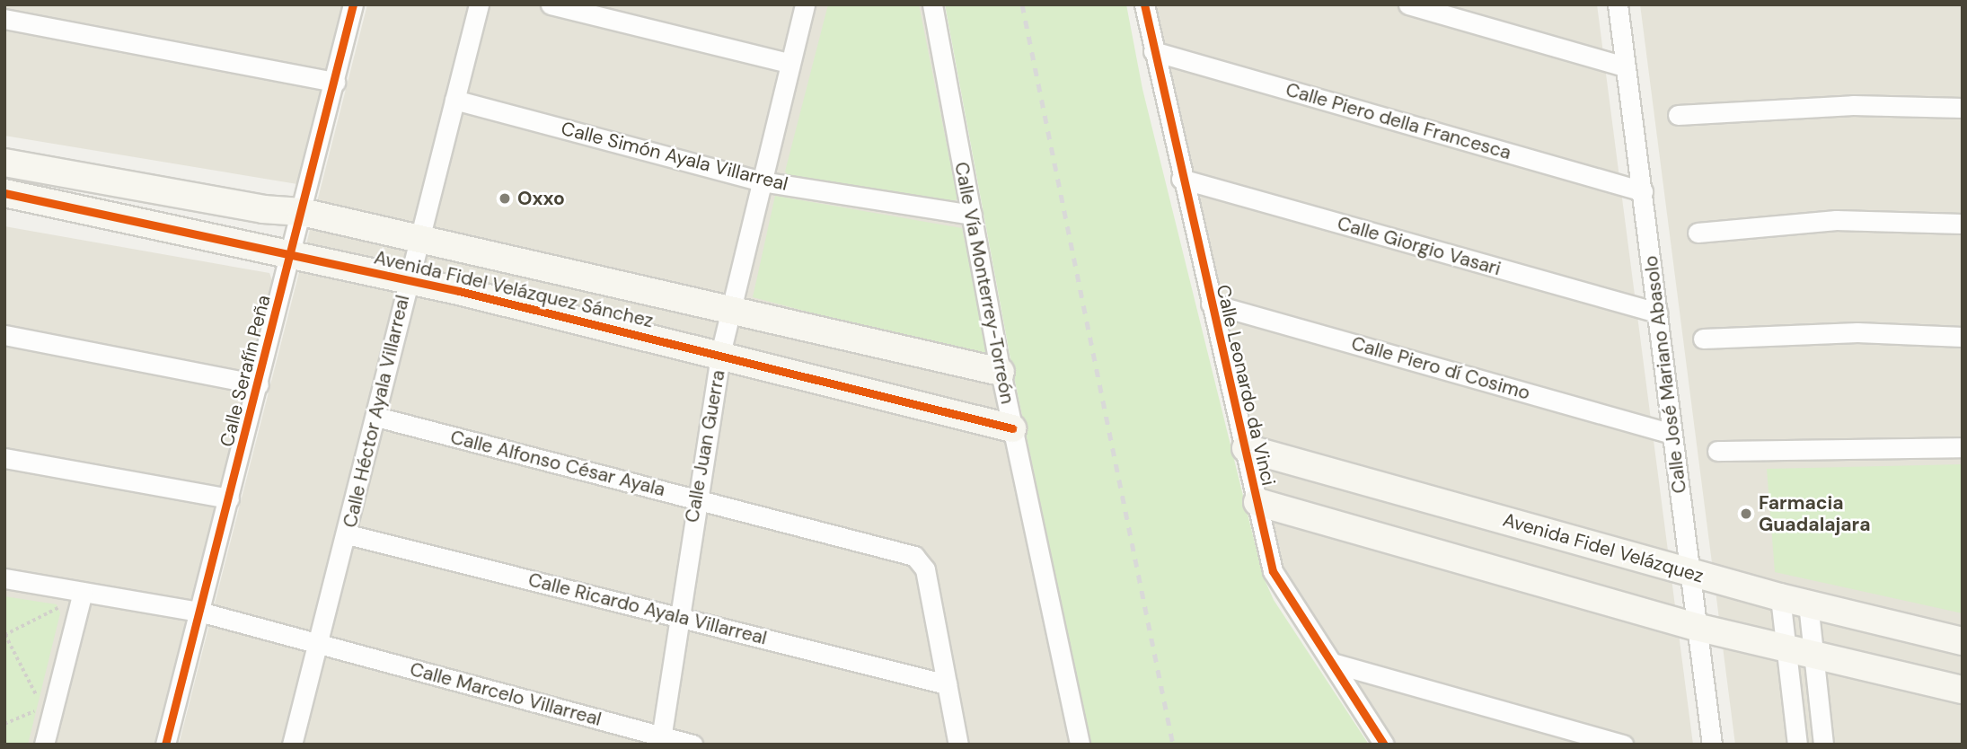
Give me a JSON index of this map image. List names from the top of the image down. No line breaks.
{"streets":{"street":["Calle Piero della Francesca","Calle Simón Ayala Villarreal","Calle Giorgio Vasari","Calle Vía Monterrey-Torreón","Avenida Fidel Velázquez Sánchez","Calle Piero dí Cosimo","Calle Serafín Peña","Calle José Mariano Abasolo","Calle Leonardo da Vinci","Calle Héctor Ayala Villarreal","Calle Juan Guerra","Calle Alfonso César Ayala","Avenida Fidel Velázquez","Calle Ricardo Ayala Villarreal","Calle Marcelo Villarreal"]},"crossings":[["Calle Piero della Francesca","Calle José Mariano Abasolo"],["Calle Piero della Francesca","Calle Leonardo da Vinci"],["Calle Simón Ayala Villarreal","Calle Vía Monterrey-Torreón"],["Calle Simón Ayala Villarreal","Calle Héctor Ayala Villarreal"],["Calle Simón Ayala Villarreal","Calle Juan Guerra"],["Calle Giorgio Vasari","Calle José Mariano Abasolo"],["Calle Giorgio Vasari","Calle Leonardo da Vinci"],["Calle Vía Monterrey-Torreón","Avenida Fidel Velázquez Sánchez"],["Avenida Fidel Velázquez Sánchez","Calle Serafín Peña"],["Avenida Fidel Velázquez Sánchez","Calle Héctor Ayala Villarreal"],["Avenida Fidel Velázquez Sánchez","Calle Juan Guerra"],["Calle Piero dí Cosimo","Calle José Mariano Abasolo"],["Calle Piero dí Cosimo","Calle Leonardo da Vinci"],["Calle Serafín Peña","Calle Marcelo Villarreal"],["Calle José Mariano Abasolo","Avenida Fidel Velázquez"],["Calle Leonardo da Vinci","Avenida Fidel Velázquez"],["Calle Héctor Ayala Villarreal","Calle Alfonso César Ayala"],["Calle Héctor Ayala Villarreal","Calle Ricardo Ayala Villarreal"],["Calle Héctor Ayala Villarreal","Calle Marcelo Villarreal"],["Calle Juan Guerra","Calle Alfonso César Ayala"],["Calle Juan Guerra","Calle Ricardo Ayala Villarreal"],["Calle Juan Guerra","Calle Marcelo Villarreal"],["Calle Alfonso César Ayala","Calle Ricardo Ayala Villarreal"]],"places":["Oxxo","Farmacia Guadalajara"]}
